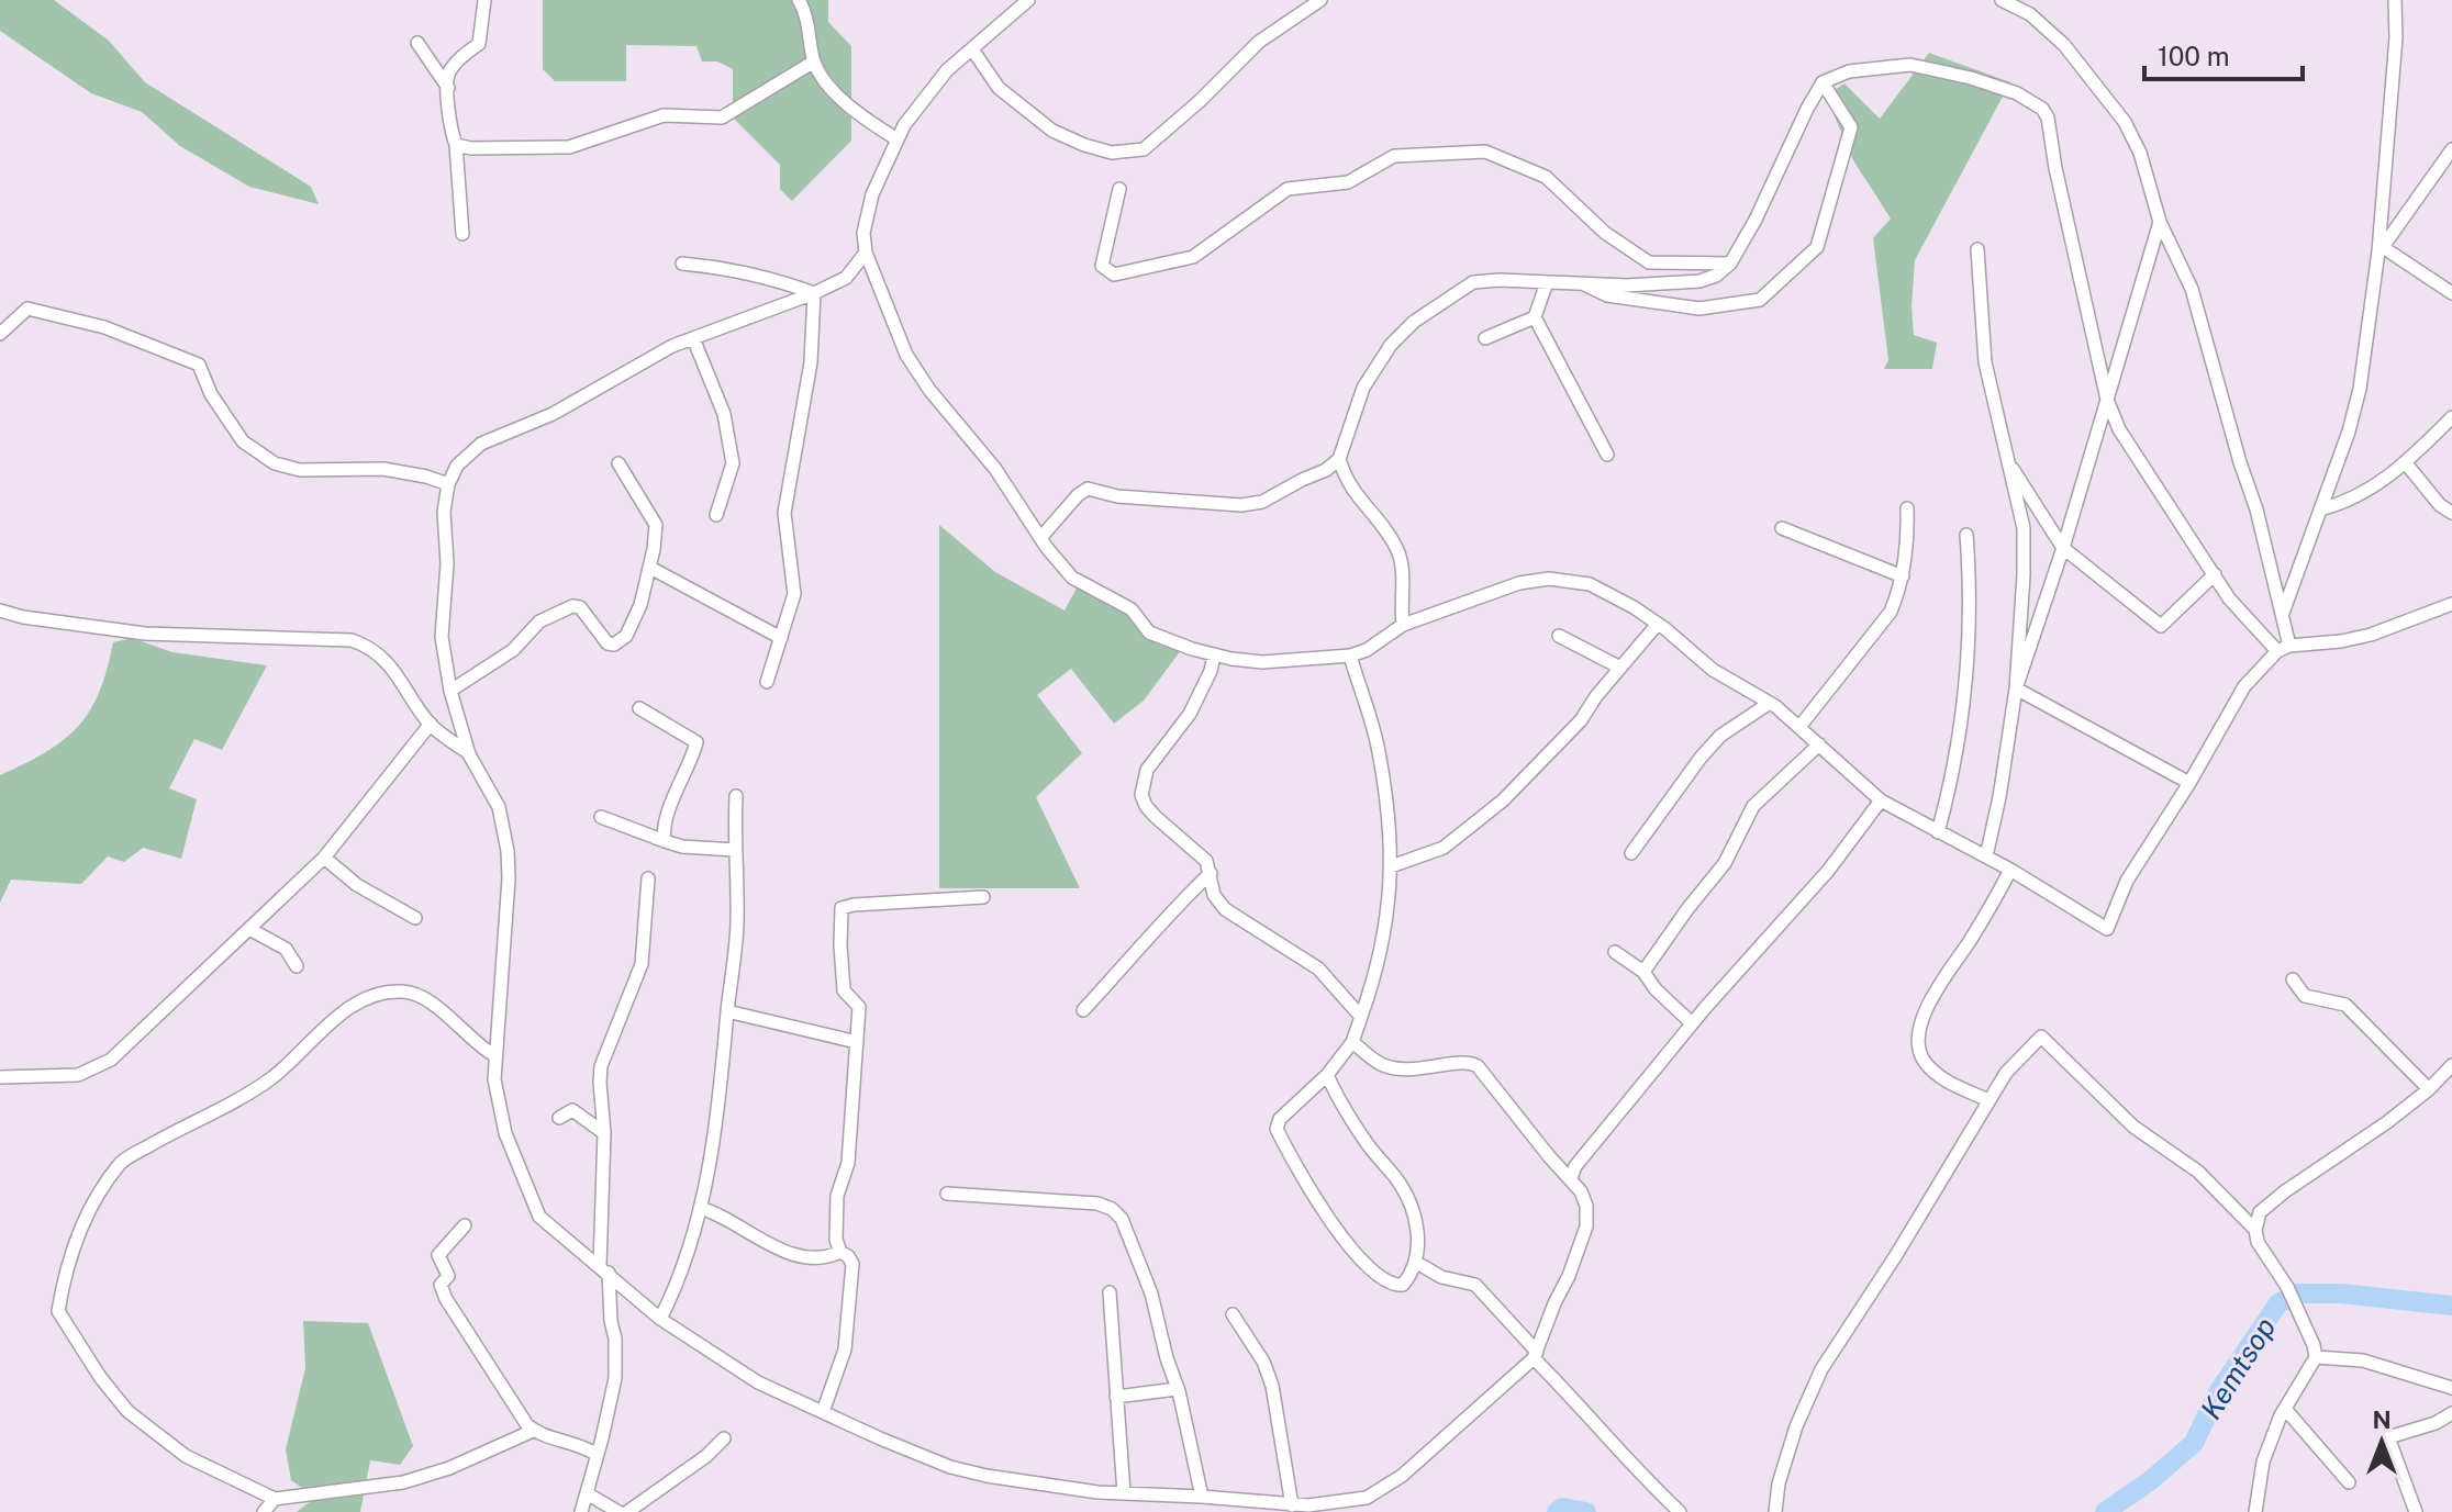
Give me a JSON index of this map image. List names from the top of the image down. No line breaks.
{"water":["Kemtsop"],"scale_bar":"100 m","north":"top"}
